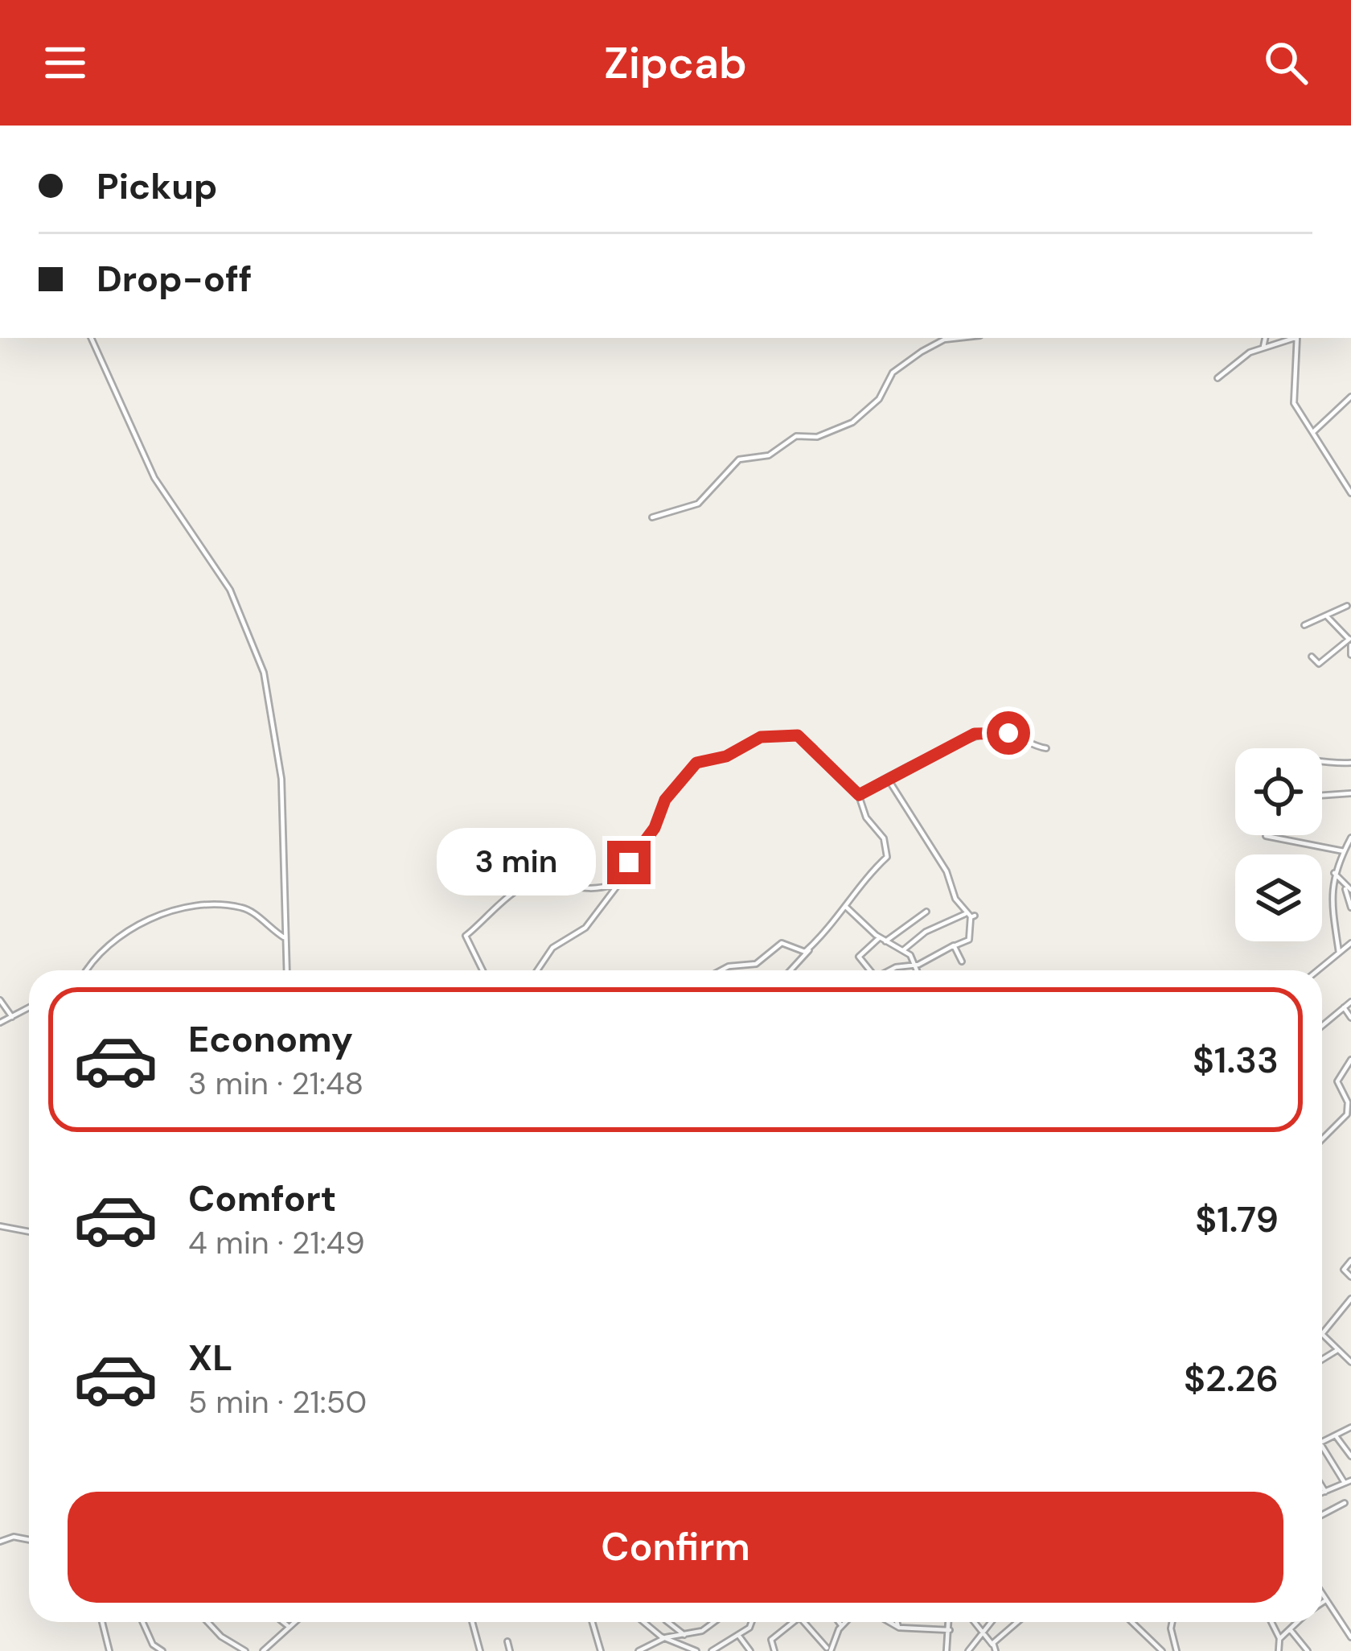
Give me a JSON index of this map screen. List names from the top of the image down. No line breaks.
{"page":{"header":"Zipcab","banner":["Pickup","Drop-off"],"bubble":"3 min","list":[{"name":"Economy","note":"3 min · 21:48","value":"$1.33"},{"name":"Comfort","note":"4 min · 21:49","value":"$1.79"},{"name":"XL","note":"5 min · 21:50","value":"$2.26"}],"buttons":"Confirm"}}
